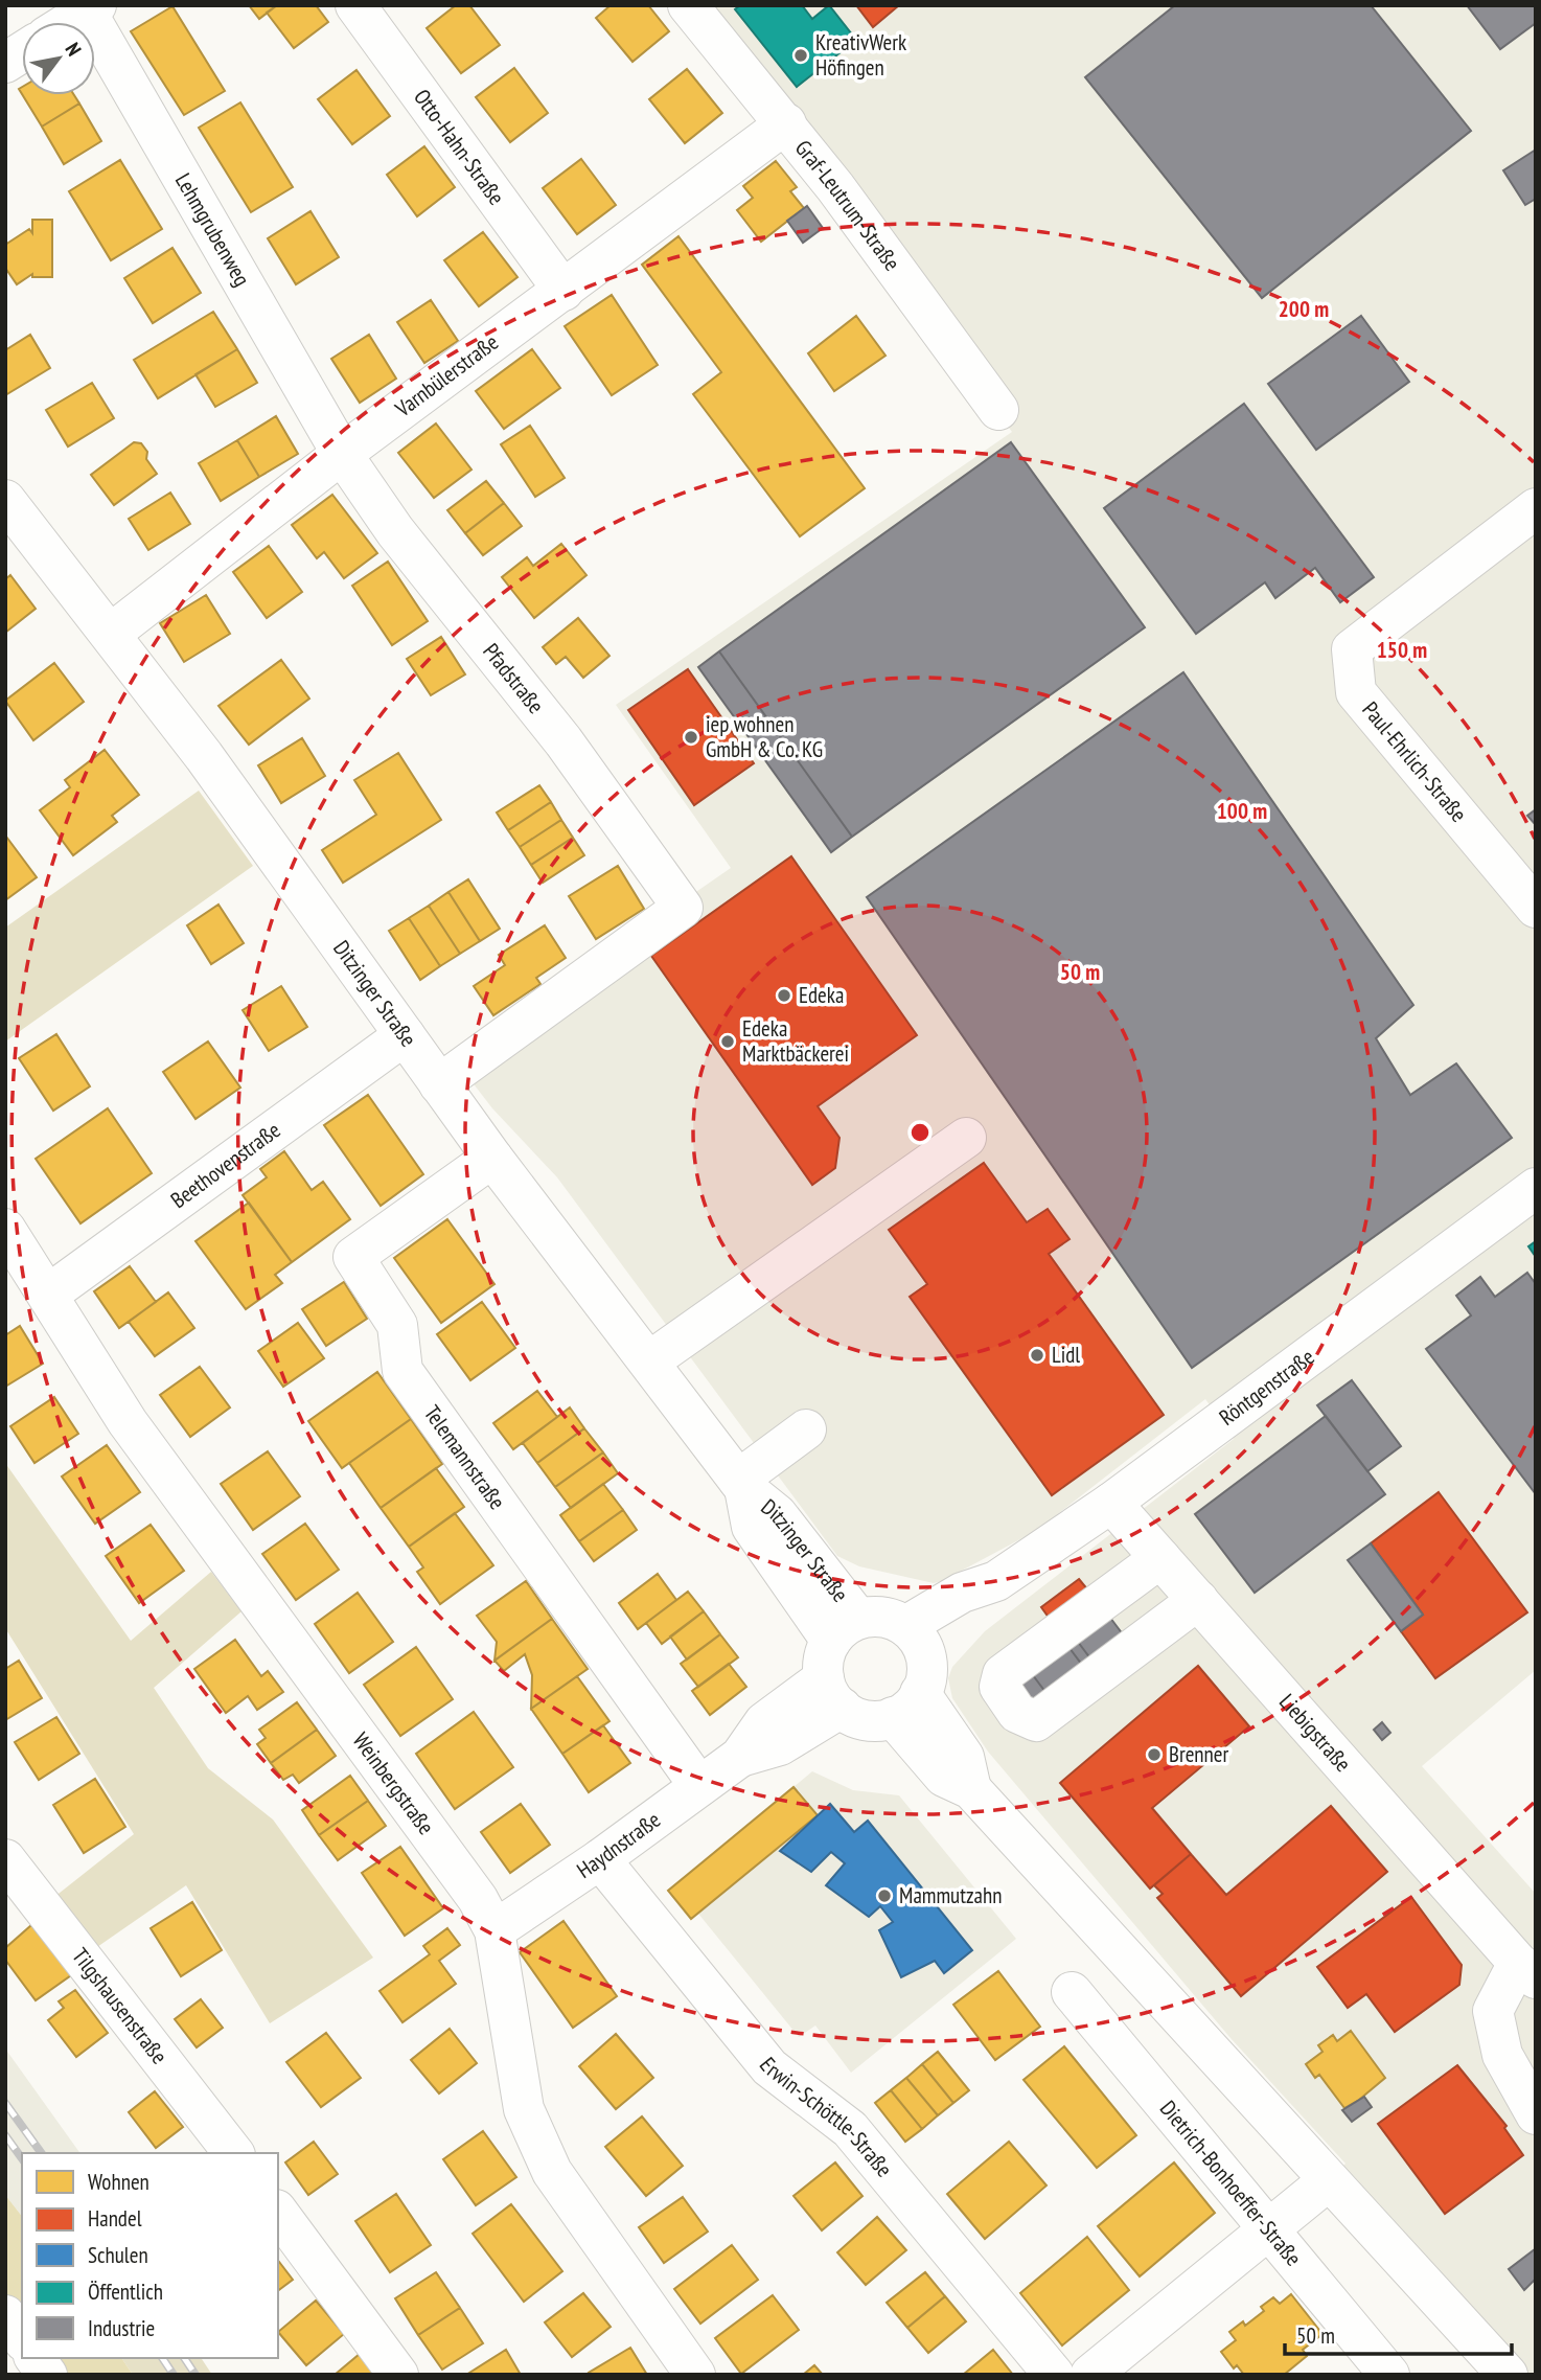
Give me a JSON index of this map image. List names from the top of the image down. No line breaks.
{"streets":{"street":["Otto-Hahn-Straße","Graf-Leutrum-Straße","Lehmgrubenweg","Varnbülerstraße","Pfadstraße","Paul-Ehrlich-Straße","Ditzinger Straße","Beethovenstraße","Röntgenstraße","Telemannstraße","Liebigstraße","Weinbergstraße","Haydnstraße","Tilgshausenstraße","Erwin-Schöttle-Straße","Dietrich-Bonhoeffer-Straße"]},"crossings":[["Otto-Hahn-Straße","Varnbülerstraße"],["Graf-Leutrum-Straße","Varnbülerstraße"],["Lehmgrubenweg","Varnbülerstraße"],["Lehmgrubenweg","Pfadstraße"],["Varnbülerstraße","Pfadstraße"],["Varnbülerstraße","Ditzinger Straße"],["Pfadstraße","Ditzinger Straße"],["Ditzinger Straße","Beethovenstraße"],["Ditzinger Straße","Röntgenstraße"],["Ditzinger Straße","Telemannstraße"],["Ditzinger Straße","Haydnstraße"],["Beethovenstraße","Weinbergstraße"],["Röntgenstraße","Liebigstraße"],["Röntgenstraße","Haydnstraße"],["Telemannstraße","Haydnstraße"],["Weinbergstraße","Haydnstraße"],["Haydnstraße","Erwin-Schöttle-Straße"]],"places":["KreativWerk Höfingen","iep wohnen GmbH & Co. KG","Edeka","Edeka Marktbäckerei","Lidl","Brenner","Mammutzahn"],"legend":["Wohnen","Handel","Schulen","Öffentlich","Industrie"],"scale_bar":"50 m","north":"top right","rings":["200 m","150 m","100 m","50 m"]}
